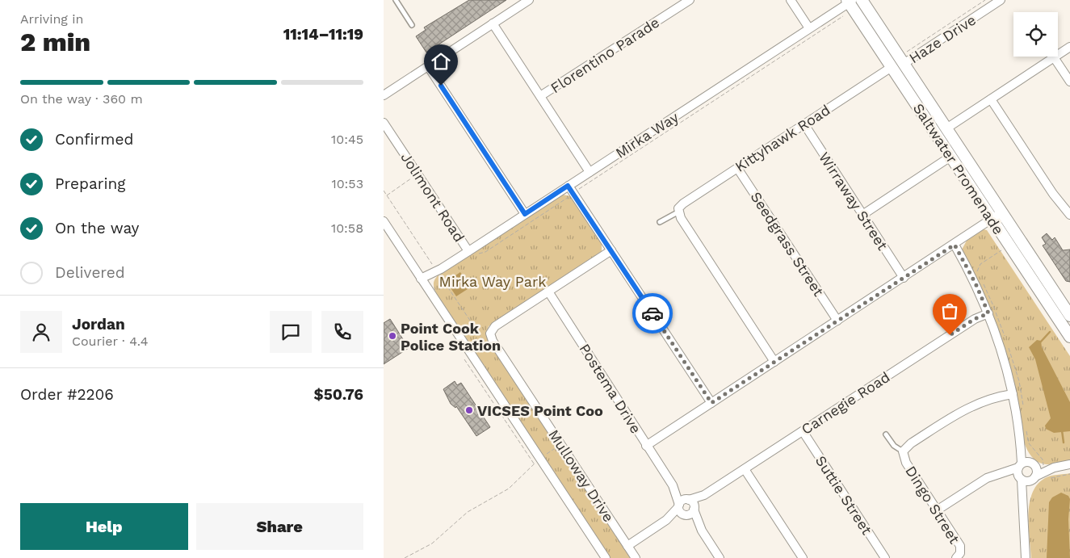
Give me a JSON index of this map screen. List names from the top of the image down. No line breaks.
{"streets":{"street":["Haze Drive","Florentino Parade","Mirka Way","Kittyhawk Road","Saltwater Promenade","Jolimont Road","Wirraway Street","Seedgrass Street","Postema Drive","Carnegie Road","Mulloway Drive","Suttie Street","Dingo Street"]},"crossings":[["Haze Drive","Saltwater Promenade"],["Mirka Way","Saltwater Promenade"],["Mirka Way","Jolimont Road"],["Kittyhawk Road","Saltwater Promenade"],["Kittyhawk Road","Wirraway Street"],["Kittyhawk Road","Seedgrass Street"],["Postema Drive","Carnegie Road"],["Postema Drive","Mulloway Drive"],["Carnegie Road","Suttie Street"]],"parks":["Mirka Way Park"],"places":["Point Cook Police Station","VICSES Point Coo"],"page":{"heading":["2 min","Arriving in","11:14–11:19"],"panel":["Jordan","Courier · 4.4","Order #2206","$50.76"],"bar":"On the way · 360 m","list":[["Confirmed","10:45"],["Preparing","10:53"],["On the way","10:58"],"Delivered"],"buttons":["Help","Share"]}}
